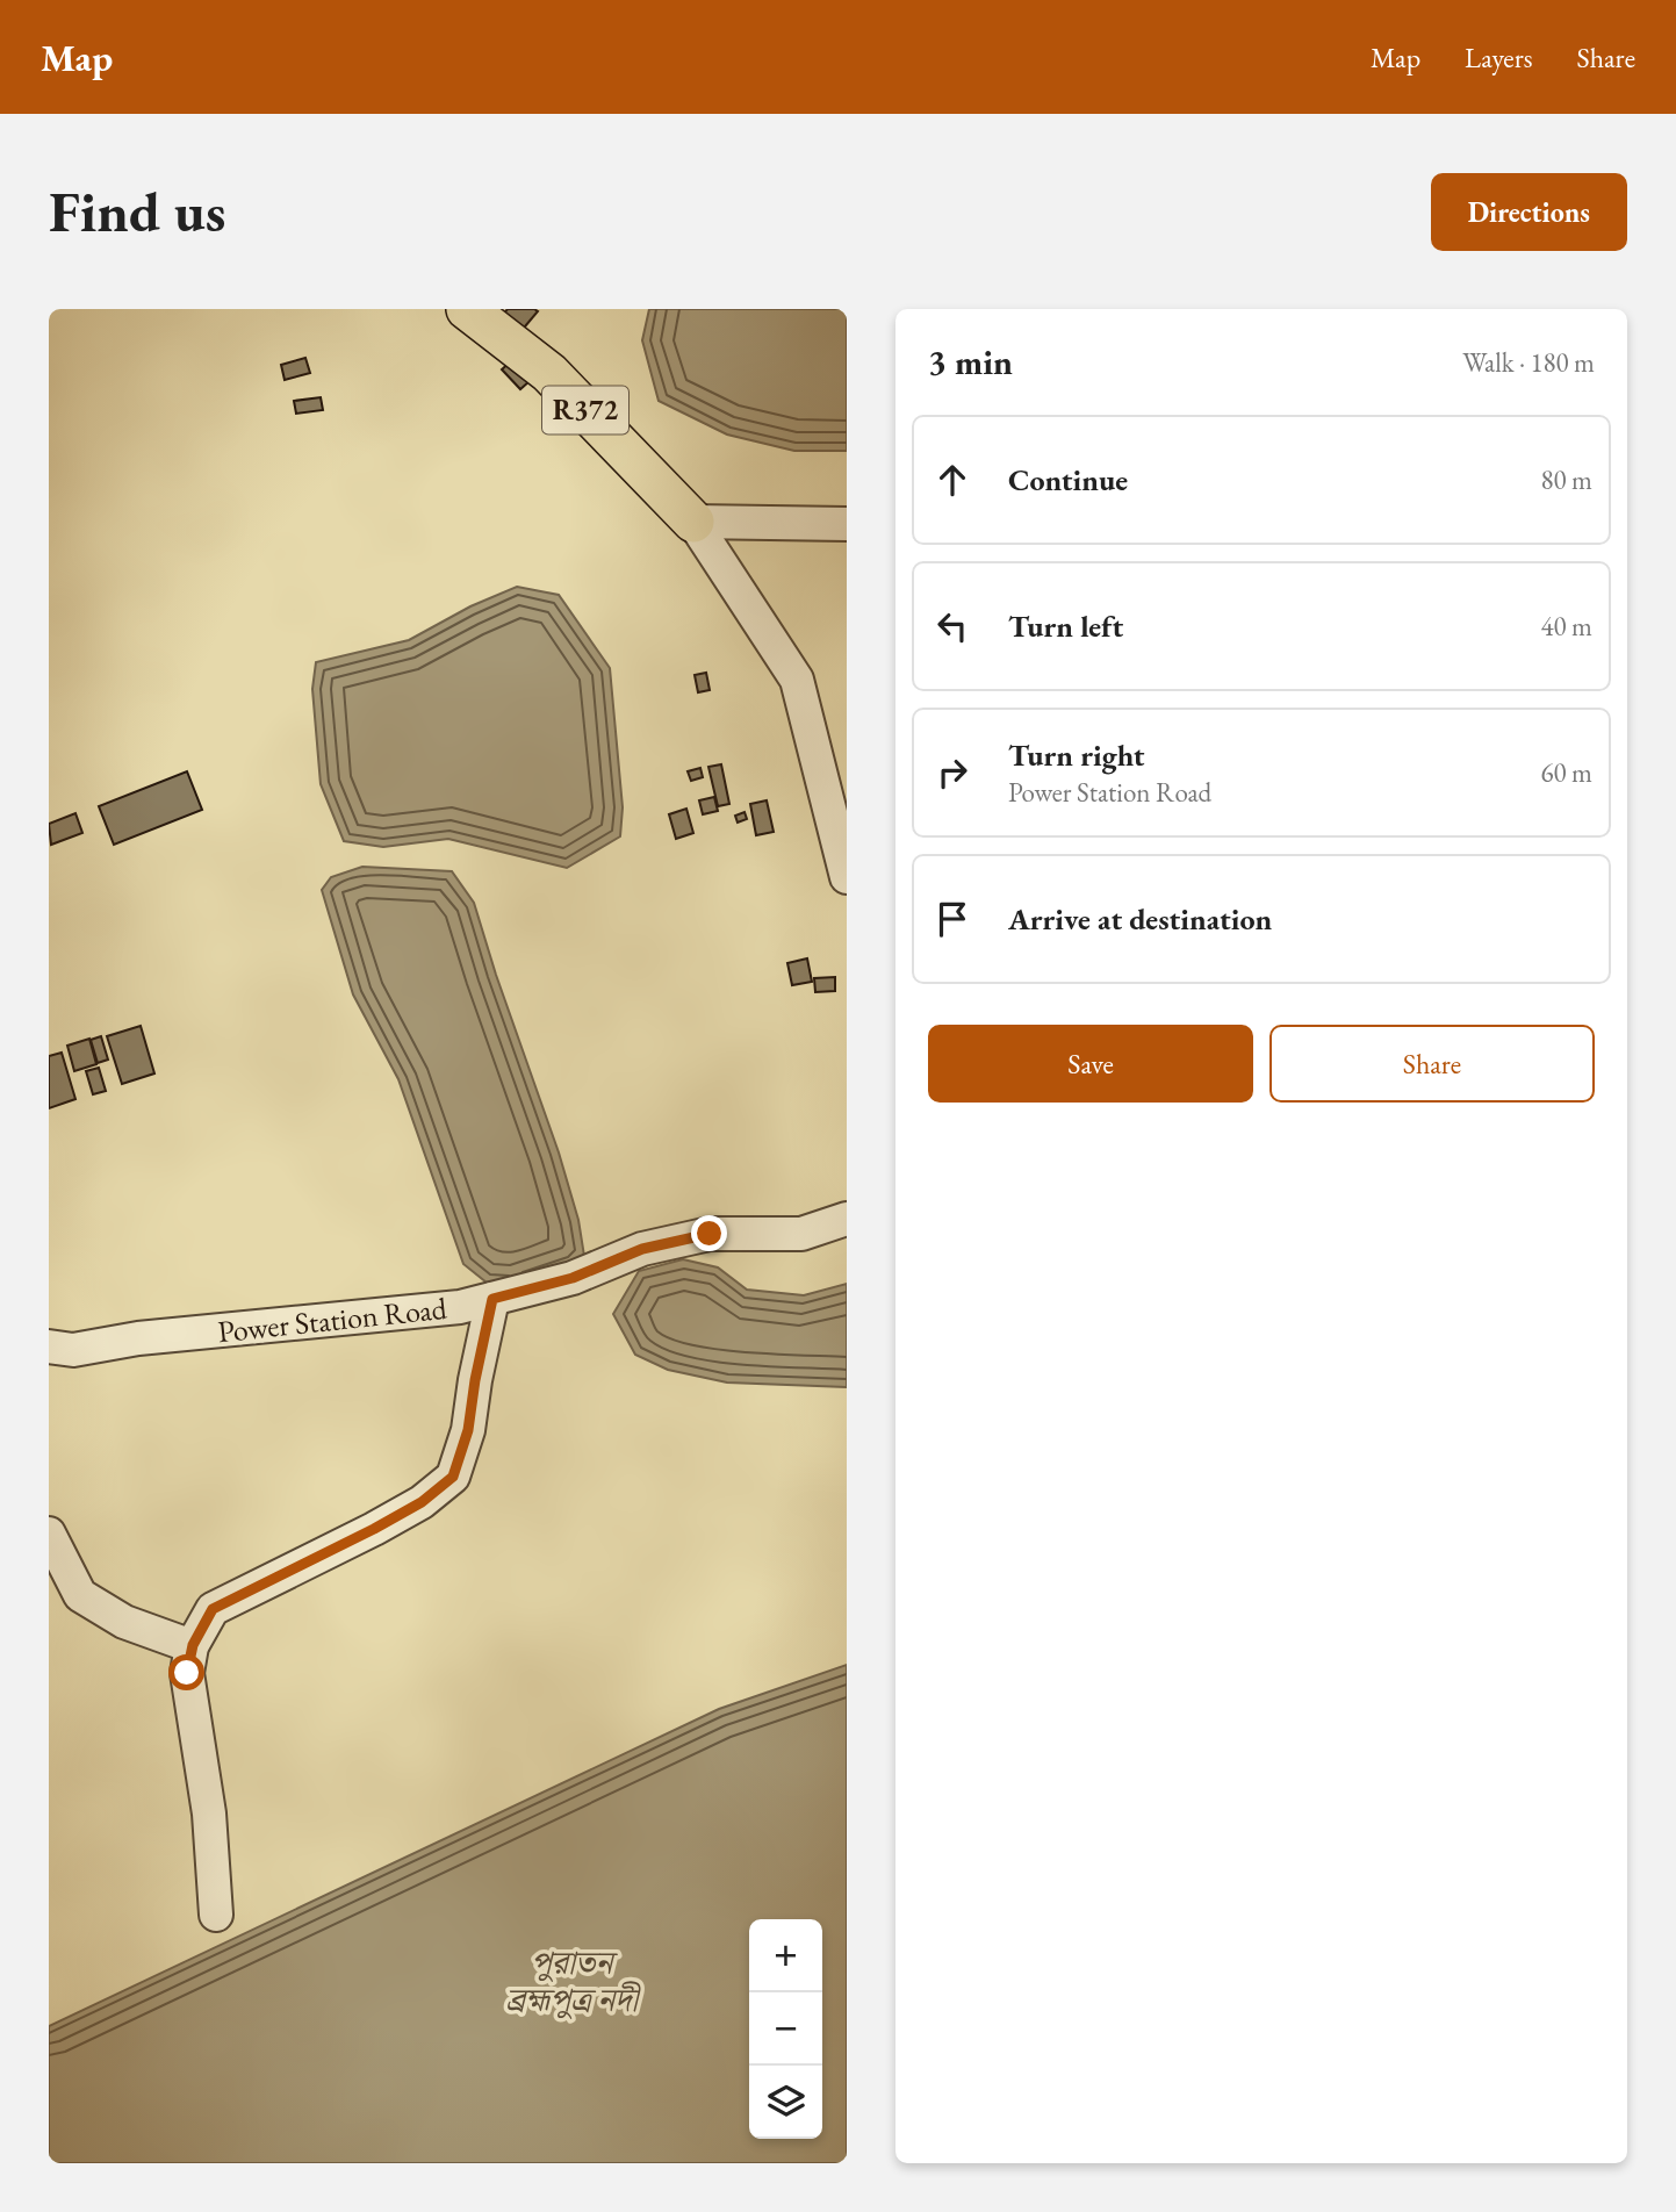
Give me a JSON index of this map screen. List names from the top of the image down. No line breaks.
{"streets":{"main road":["R372"],"street":["Power Station Road"]},"water":["পুরাতন ব্রহ্মপুত্র নদী"],"page":{"header":"Map","nav":["Map","Layers","Share"],"buttons":["Directions",["Save","Share"]],"title":"Find us","heading":["3 min","Walk · 180 m"],"list":[["Continue","80 m"],["Turn left","40 m"],["Turn right","Power Station Road","60 m"],"Arrive at destination"],"map_buttons":["+","−"]}}
